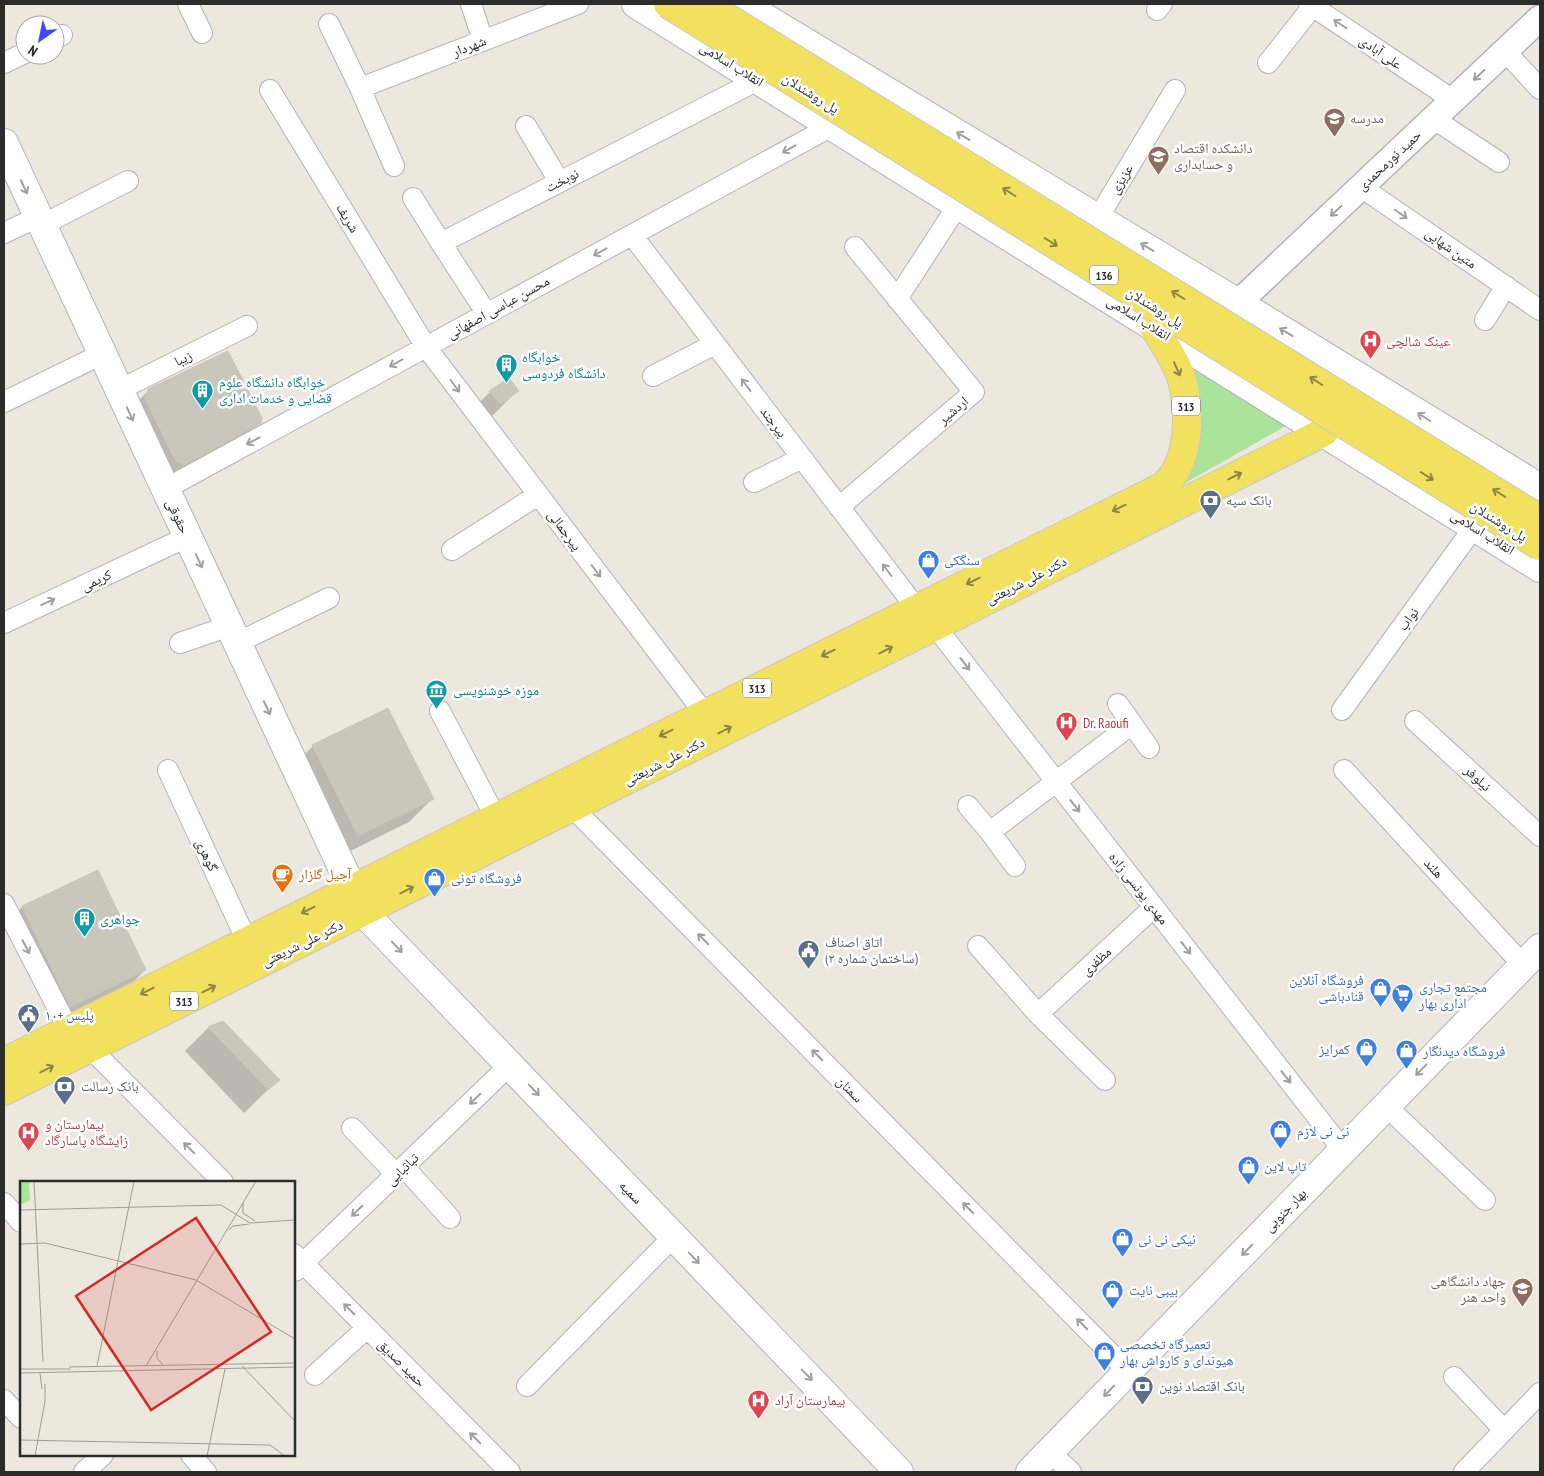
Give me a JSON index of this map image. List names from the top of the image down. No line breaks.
{"streets":{"main road":["انقلاب اسلامی","پل روشندلان","136","313","حقوقی","دکتر علی شریعتی","سمیه","بهار جنوبی"],"street":["شهردار","علی آبادی","حمید نورمحمدی","عزیزی","نوبخت","شریف","متین شهابی","محسن عباسی اصفهانی","زیبا","اردشیر","بیرجند","پیرجمالی","کریمی","نواب","نیلوفر","گوهری","هلند","مهدی یونسی زاده","مظفری","سمنان","تباتبایی","حمید صدیق"]},"crossings":[["علی آبادی","حمید نورمحمدی"],["انقلاب اسلامی","نوبخت"],["انقلاب اسلامی","محسن عباسی اصفهانی"],["انقلاب اسلامی","دکتر علی شریعتی"],["انقلاب اسلامی","نواب"],["حمید نورمحمدی","متین شهابی"],["شریف","محسن عباسی اصفهانی"],["شریف","پیرجمالی"],["محسن عباسی اصفهانی","بیرجند"],["محسن عباسی اصفهانی","حقوقی"],["محسن عباسی اصفهانی","پیرجمالی"],["زیبا","حقوقی"],["اردشیر","بیرجند"],["بیرجند","دکتر علی شریعتی"],["بیرجند","مهدی یونسی زاده"],["حقوقی","کریمی"],["حقوقی","دکتر علی شریعتی"],["حقوقی","سمیه"],["پیرجمالی","دکتر علی شریعتی"],["دکتر علی شریعتی","گوهری"],["دکتر علی شریعتی","مهدی یونسی زاده"],["دکتر علی شریعتی","سمنان"],["دکتر علی شریعتی","سمیه"],["هلند","بهار جنوبی"],["مهدی یونسی زاده","مظفری"],["مهدی یونسی زاده","بهار جنوبی"],["سمنان","بهار جنوبی"],["تباتبایی","سمیه"],["تباتبایی","حمید صدیق"]],"one_way":["علی آبادی","حمید نورمحمدی","محسن عباسی اصفهانی","بیرجند","حقوقی","پیرجمالی","کریمی","سمنان","تباتبایی","سمیه","بهار جنوبی","حمید صدیق"],"places":{"school or university":["مدرسه","دانشکده اقتصاد و حسابداری","جهاد دانشگاهی واحد هنر"],"hospital":["عينک شالچی","Dr. Raoufi","بیمارستان و زایشگاه پاسارگاد","بیمارستان آراد"],"building":["خوابگاه دانشگاه فردوسی","خوابگاه دانشگاه علوم قضایی و خدمات اداری","جواهری"],"bank":["بانک سپه","بانک رسالت","بانک اقتصاد نوین"],"shop":["سنگکی","فروشگاه تونی","فروشگاه آنلاین قنادباشی","کمرایز","فروشگاه دیدنگار","نی نی لازم","تاپ لاین","نیکی نی نی","بیبی نایت","تعمیرگاه تخصصی هیوندای و کارواش بهار"],"museum":["موزه خوشنویسی"],"cafe":["آجیل گلزار"],"public building":["اتاق اصناف (ساختمان شماره ۲)","پلیس +۱۰"],"supermarket":["مجتمع تجاری اداری بهار"]},"north":"bottom left"}
